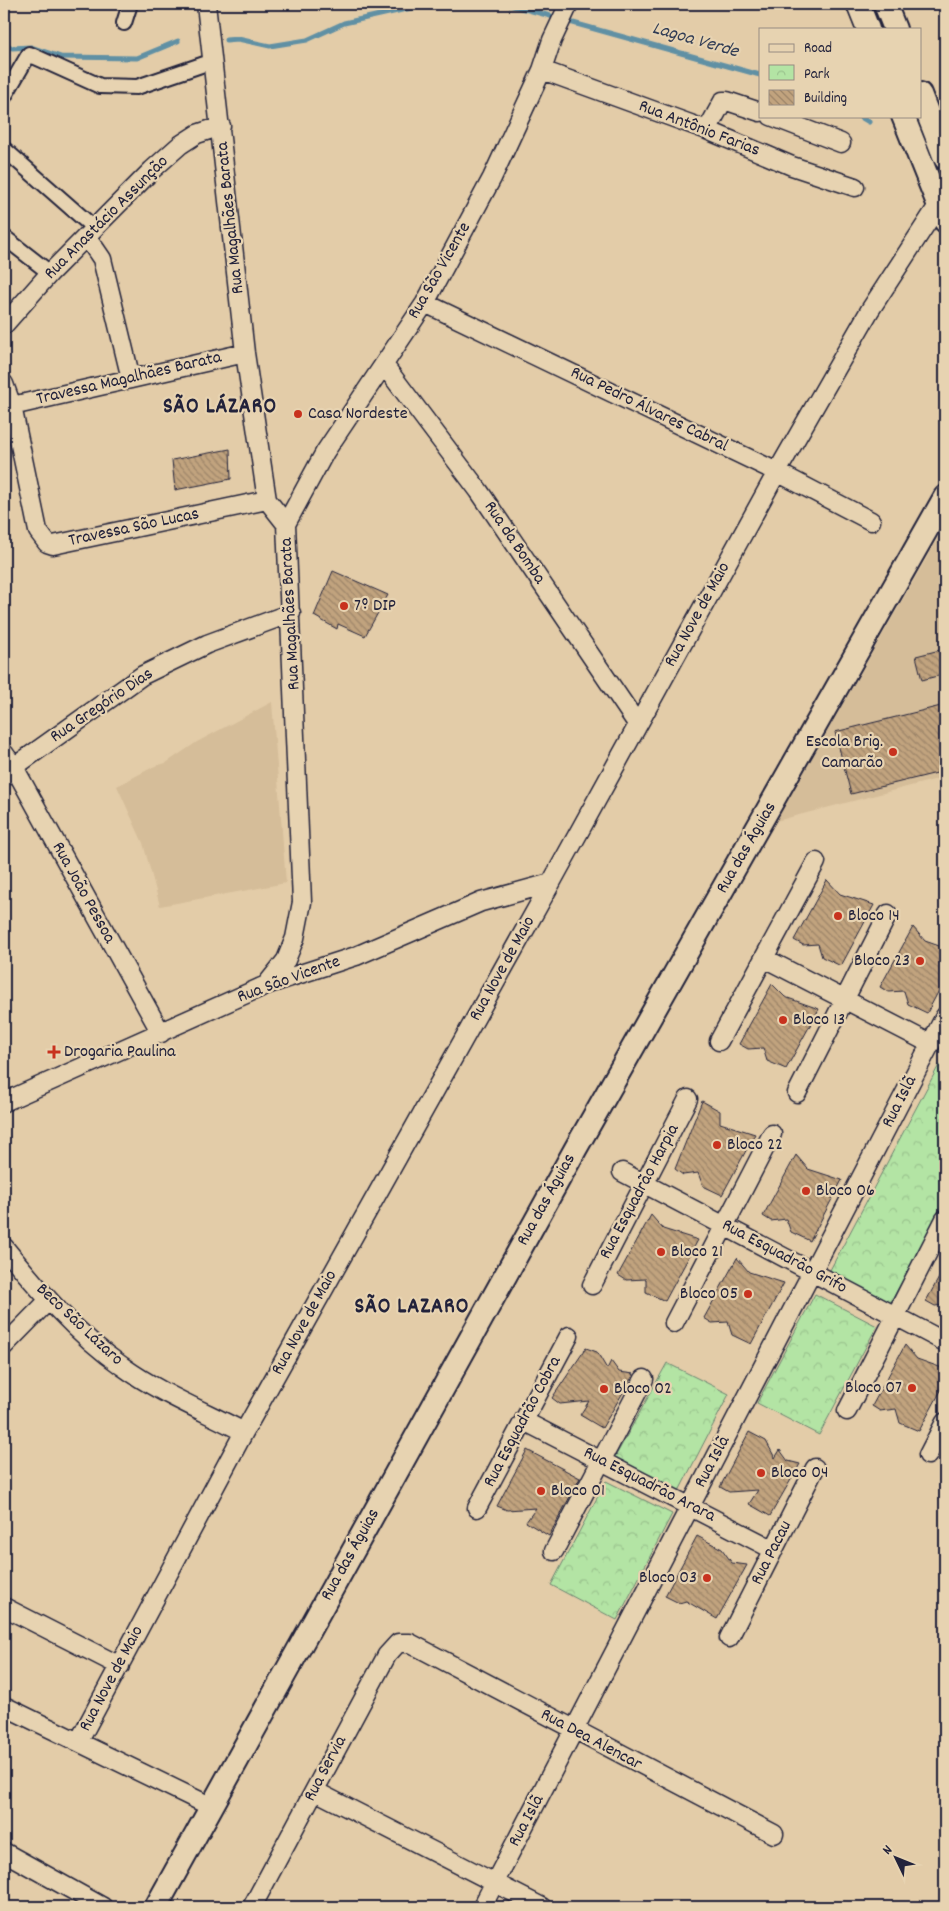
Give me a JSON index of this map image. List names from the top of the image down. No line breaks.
{"streets":{"street":["Rua Antônio Farias","Rua Anastácio Assunção","Rua Magalhães Barata","Rua São Vicente","Travessa Magalhães Barata","Rua Pedro Álvares Cabral","Travessa São Lucas","Rua da Bomba","Rua Nove de Maio","Rua Gregório Dias","Rua das Águias","Rua João Pessoa","Rua Islã","Rua Esquadrão Harpia","Rua Esquadrão Grifo","Beco São Lázaro","Rua Esquadrão Cobra","Rua Esquadrão Arara","Rua Pacau","Rua Dea Alencar","Rua Servia"]},"crossings":[["Rua Antônio Farias","Rua São Vicente"],["Rua Anastácio Assunção","Rua Magalhães Barata"],["Rua Magalhães Barata","Rua São Vicente"],["Rua Magalhães Barata","Travessa Magalhães Barata"],["Rua Magalhães Barata","Travessa São Lucas"],["Rua Magalhães Barata","Rua Gregório Dias"],["Rua São Vicente","Rua Pedro Álvares Cabral"],["Rua São Vicente","Rua da Bomba"],["Rua São Vicente","Rua Nove de Maio"],["Rua São Vicente","Rua João Pessoa"],["Travessa Magalhães Barata","Travessa São Lucas"],["Rua Pedro Álvares Cabral","Rua Nove de Maio"],["Rua da Bomba","Rua Nove de Maio"],["Rua Nove de Maio","Beco São Lázaro"],["Rua Gregório Dias","Rua João Pessoa"],["Rua Islã","Rua Esquadrão Grifo"],["Rua Islã","Rua Esquadrão Arara"],["Rua Islã","Rua Dea Alencar"],["Rua Esquadrão Harpia","Rua Esquadrão Grifo"],["Rua Esquadrão Cobra","Rua Esquadrão Arara"],["Rua Esquadrão Arara","Rua Pacau"],["Rua Dea Alencar","Rua Servia"]],"districts":["SÃO LÁZARO","SÃO LAZARO"],"water":["Lagoa Verde"],"places":{"other":["Casa Nordeste","7º DIP","Escola Brig. Camarão","Bloco 14","Bloco 23","Bloco 13","Bloco 22","Bloco 06","Bloco 21","Bloco 05","Bloco 07","Bloco 02","Bloco 04","Bloco 01","Bloco 03"],"health":["Drogaria Paulina"]},"legend":["Road","Park","Building"],"north":"top left"}
